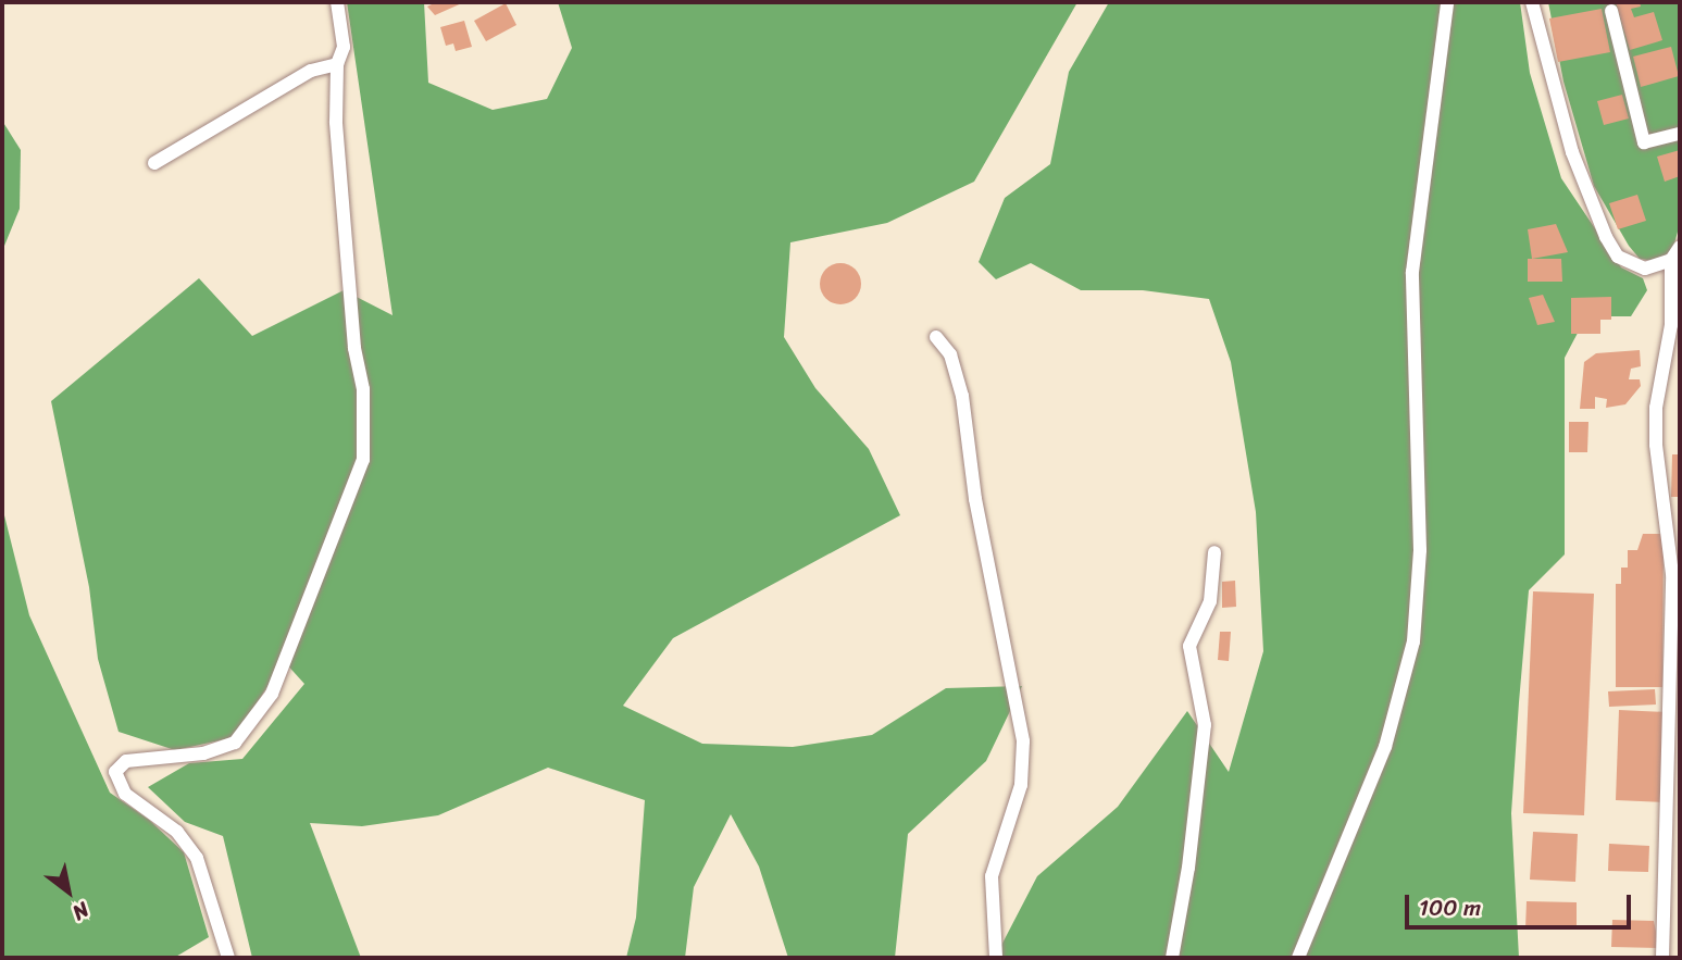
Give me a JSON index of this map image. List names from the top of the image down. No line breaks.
{"scale_bar":"100 m","north":"bottom right"}
